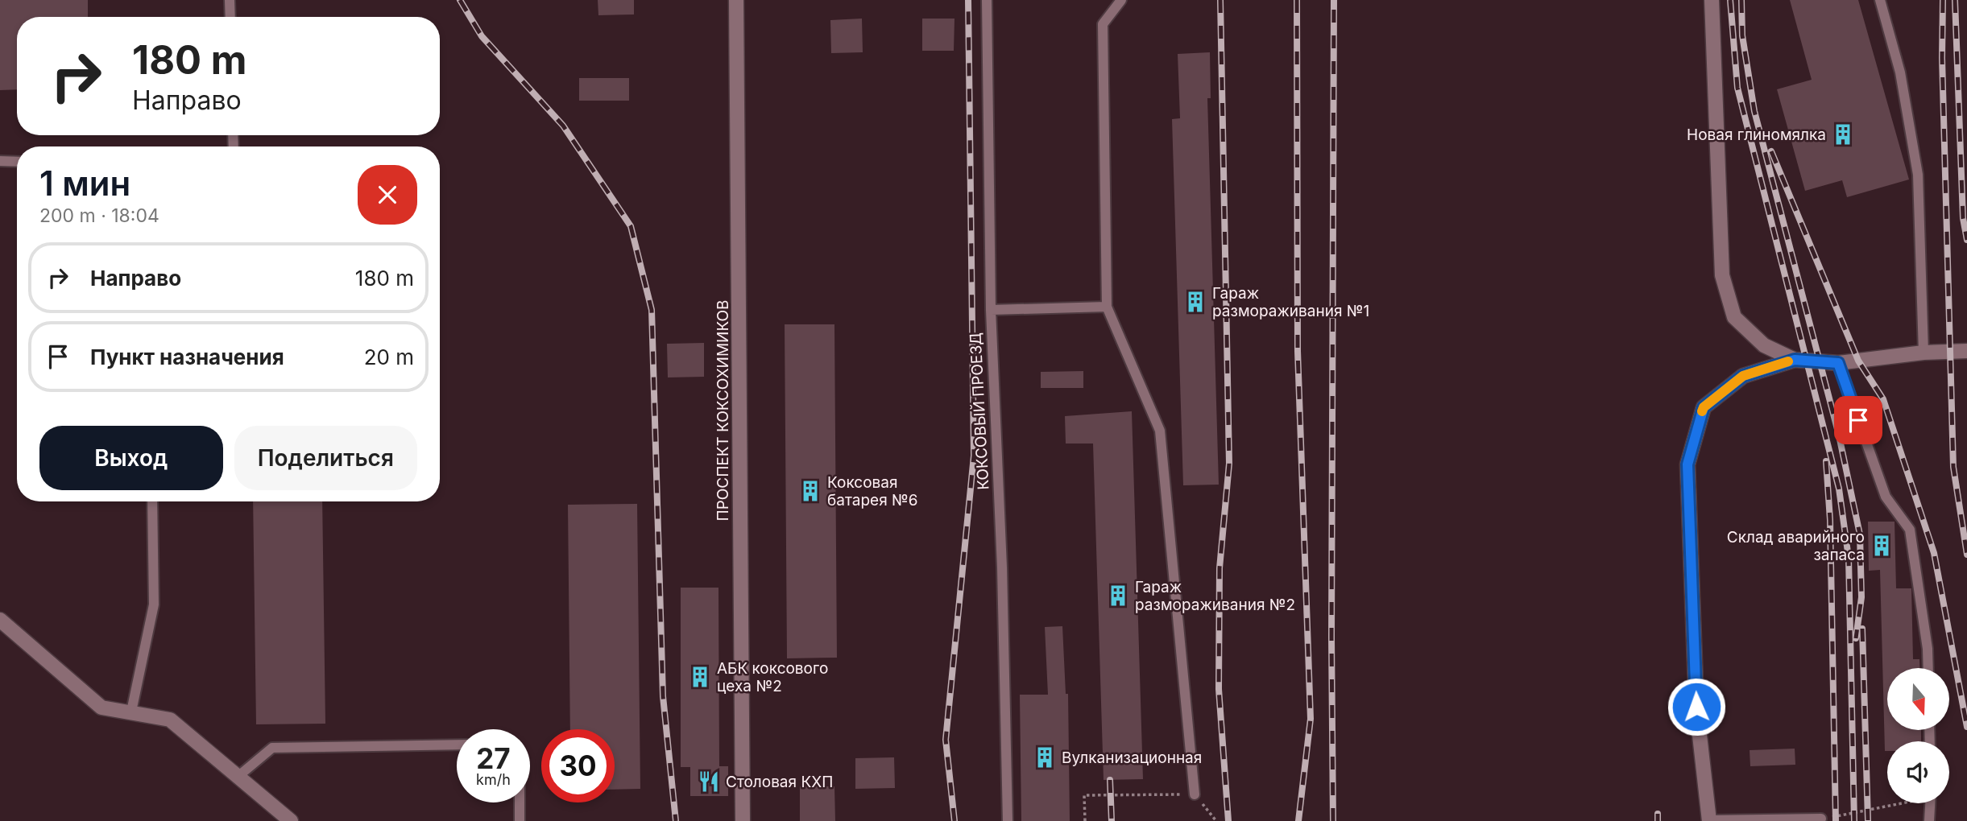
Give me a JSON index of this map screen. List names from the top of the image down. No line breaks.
{"streets":{"street":["ПРОСПЕКТ КОКСОХИМИКОВ"],"lane":["КОКСОВЫЙ ПРОЕЗД"]},"places":{"building":["Новая глиномялка","Гараж размораживания №1","Коксовая батарея №6","Склад аварийного запаса","Гараж размораживания №2","АБК коксового цеха №2","Вулканизационная"],"restaurant":["Столовая КХП"]},"north":"bottom","page":{"turn":["180 m","Направо"],"heading":["1 мин","200 m · 18:04"],"list":[{"name":"Направо","value":"180 m"},{"name":"Пункт назначения","value":"20 m"}],"buttons":["Выход","Поделиться"],"speed":"27 km/h","limit":"30"}}
